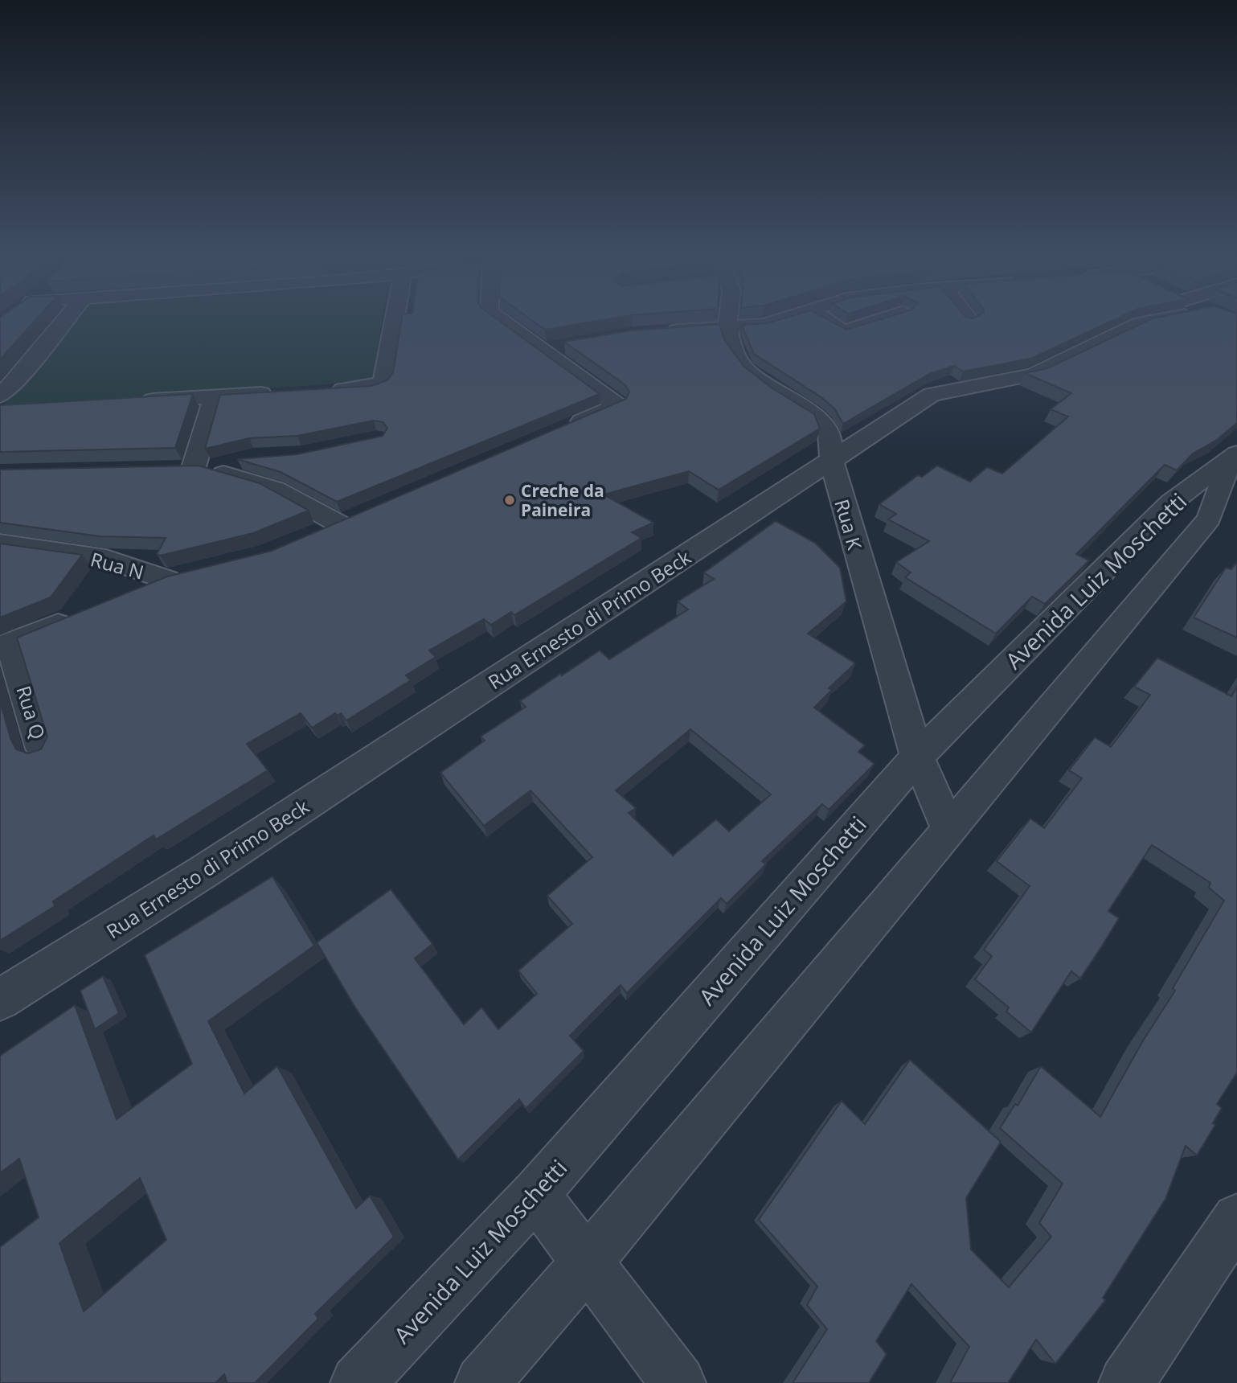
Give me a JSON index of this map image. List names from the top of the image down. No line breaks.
{"streets":{"street":["Rua K","Rua N","Avenida Luiz Moschetti","Rua Ernesto di Primo Beck","Rua Q"]},"crossings":[["Rua K","Avenida Luiz Moschetti"],["Rua K","Rua Ernesto di Primo Beck"]],"places":["Creche da Paineira"]}
